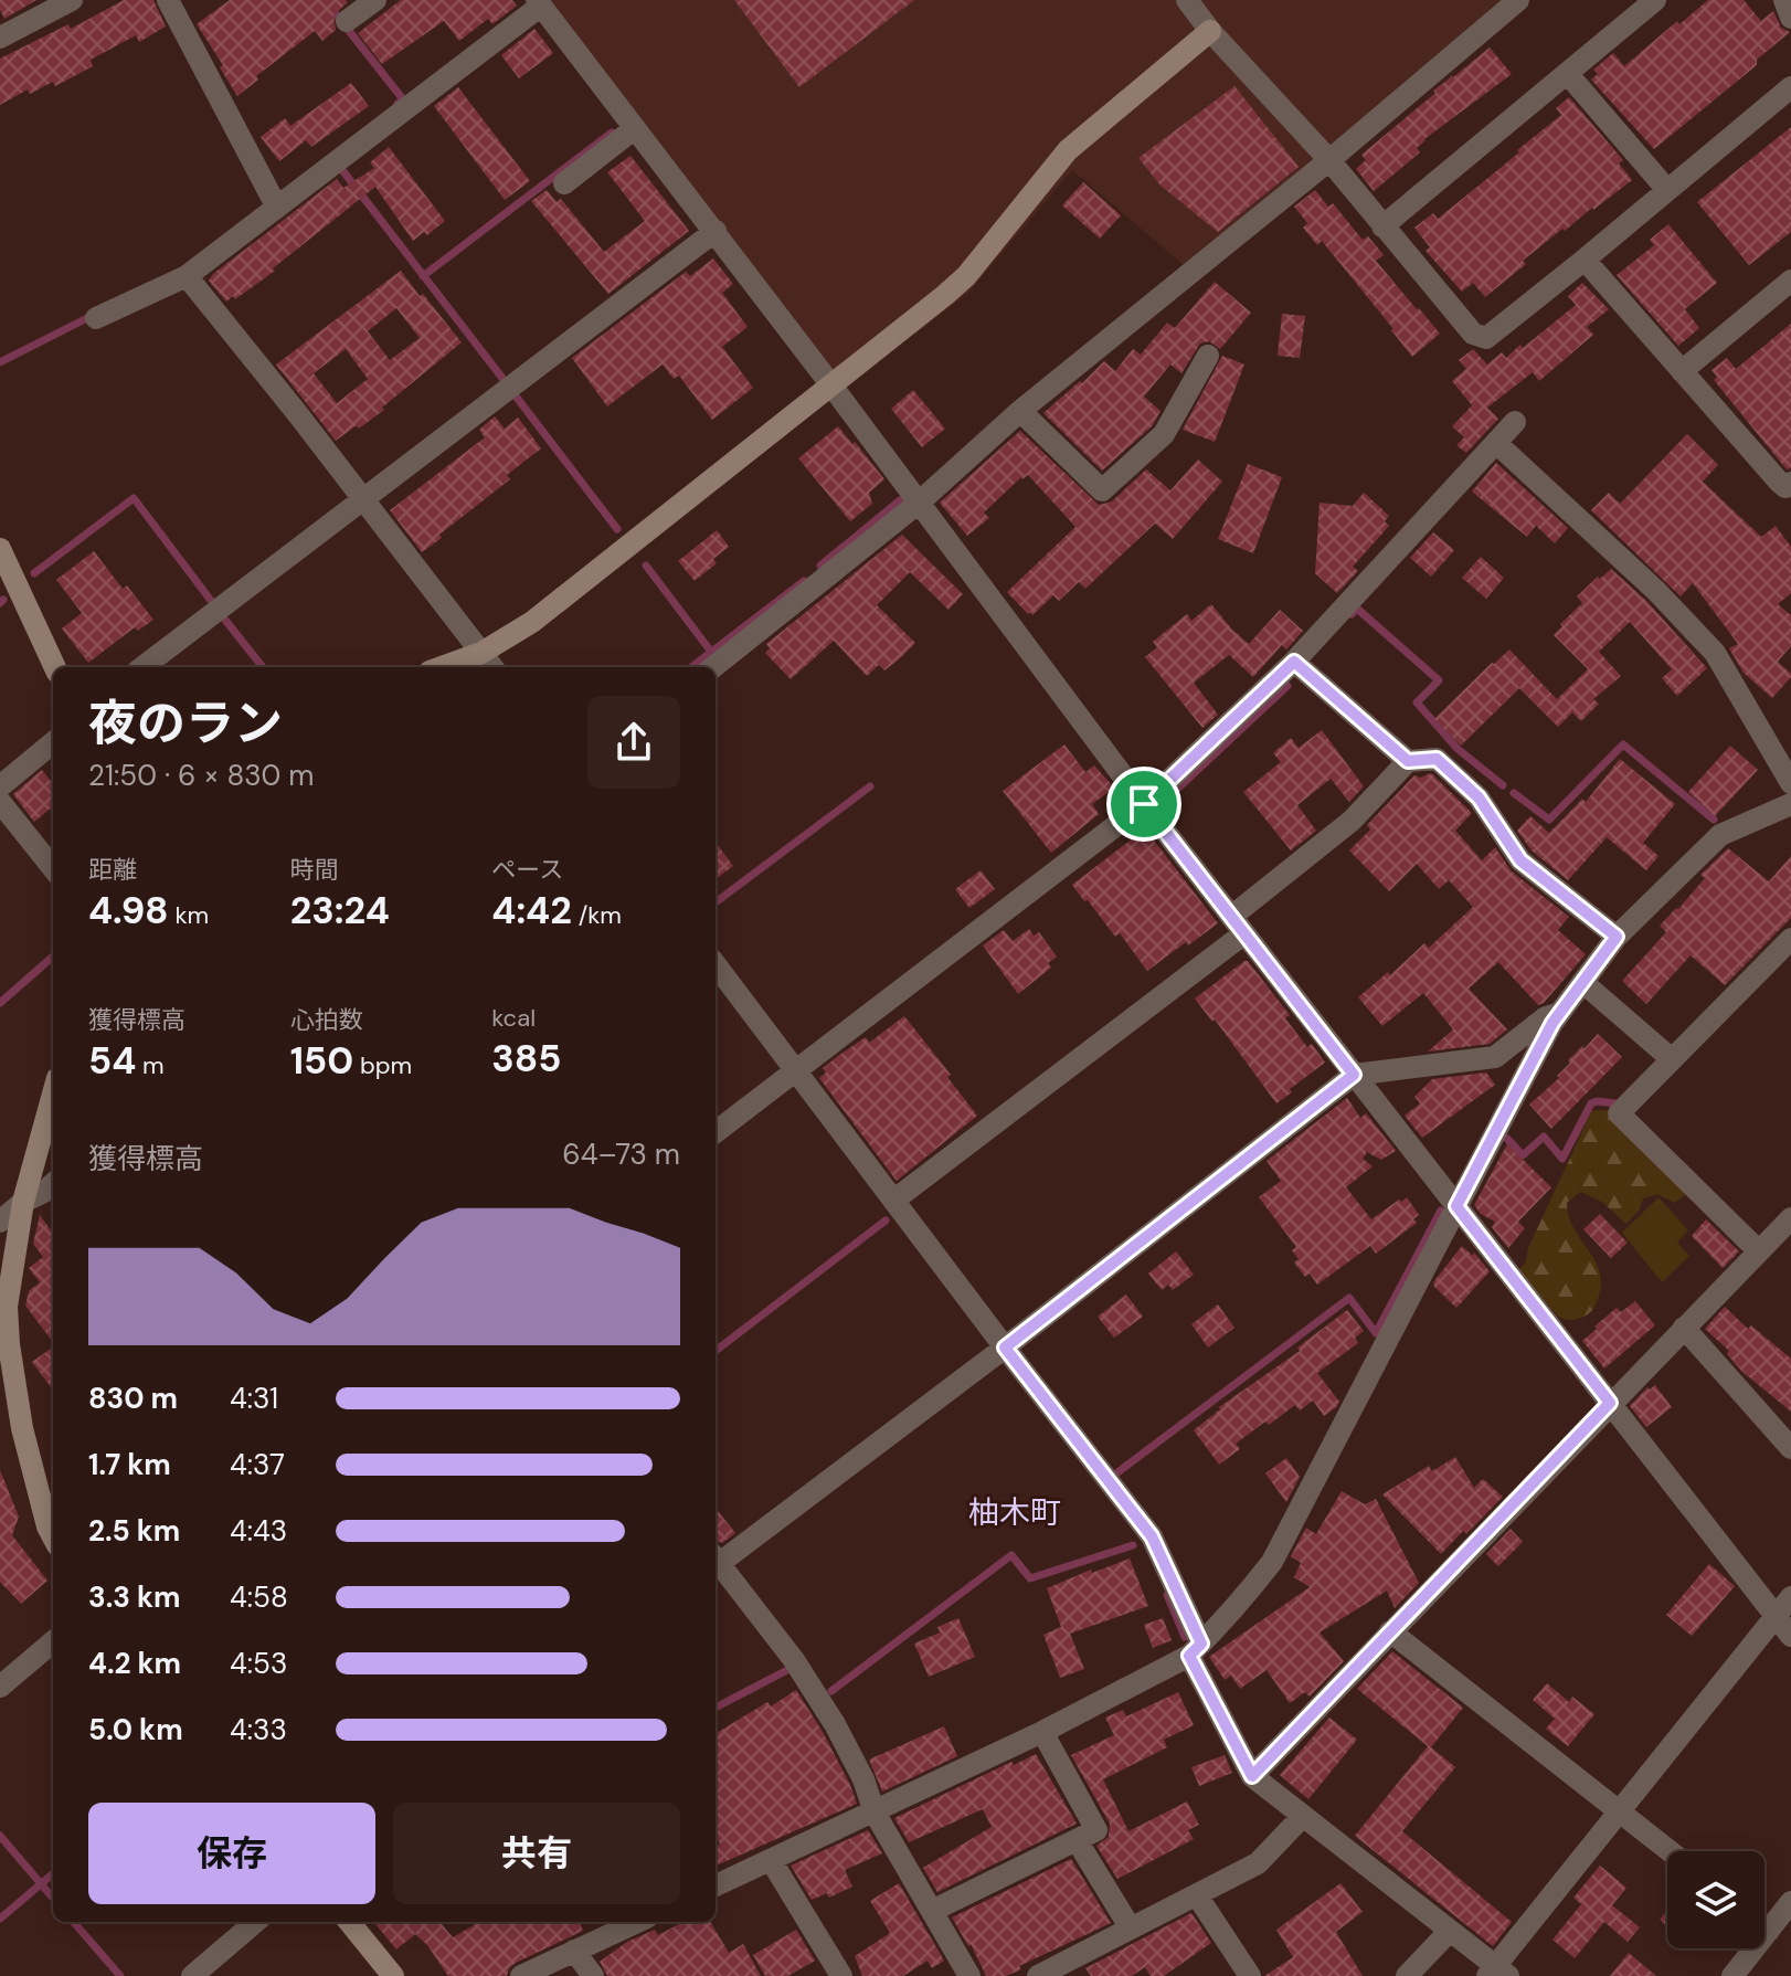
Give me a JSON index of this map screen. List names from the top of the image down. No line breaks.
{"districts":["柚木町"],"page":{"heading":["夜のラン","21:50 · 6 × 830 m"],"stats":[["距離","4.98 km"],["時間","23:24"],["ペース","4:42 /km"],["獲得標高","54 m"],["心拍数","150 bpm"],["kcal","385"]],"chart":["獲得標高","64–73 m"],"list":[{"name":"830 m","note":"4:31"},{"name":"1.7 km","note":"4:37"},{"name":"2.5 km","note":"4:43"},{"name":"3.3 km","note":"4:58"},{"name":"4.2 km","note":"4:53"},{"name":"5.0 km","note":"4:33"}],"buttons":["保存","共有"]}}
